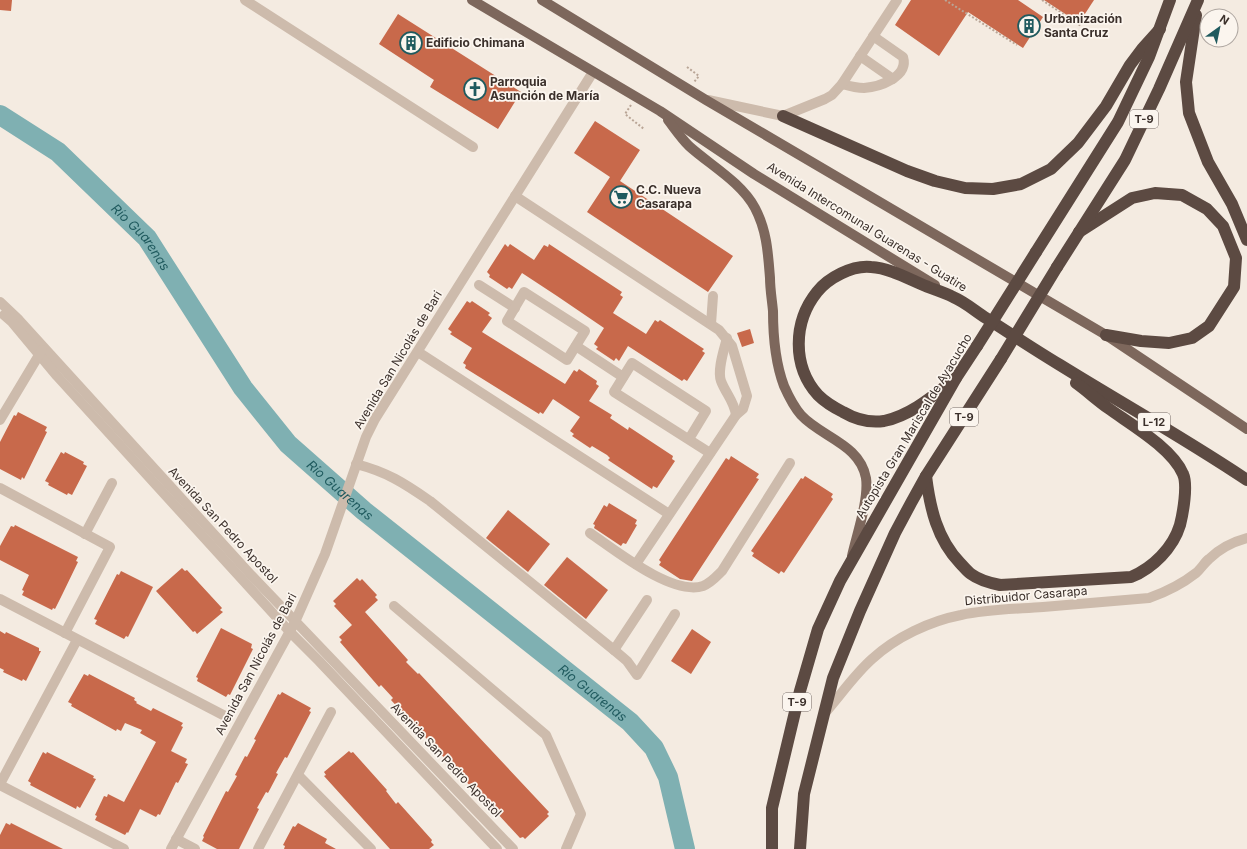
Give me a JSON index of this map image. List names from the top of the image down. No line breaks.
{"streets":{"highway":["T-9","Avenida Intercomunal Guarenas - Guatire","L-12","Autopista Gran Mariscal de Ayacucho"],"street":["Avenida San Nicolás de Bari","Avenida San Pedro Apostol","Distribuidor Casarapa"]},"crossings":[["T-9","Distribuidor Casarapa"],["Avenida Intercomunal Guarenas - Guatire","Avenida San Nicolás de Bari"],["Avenida San Nicolás de Bari","Avenida San Pedro Apostol"]],"water":["Río Guarenas"],"places":{"building":["Urbanización Santa Cruz","Edificio Chimana"],"church":["Parroquia Asunción de María"],"supermarket":["C.C. Nueva Casarapa"]},"north":"top right"}
